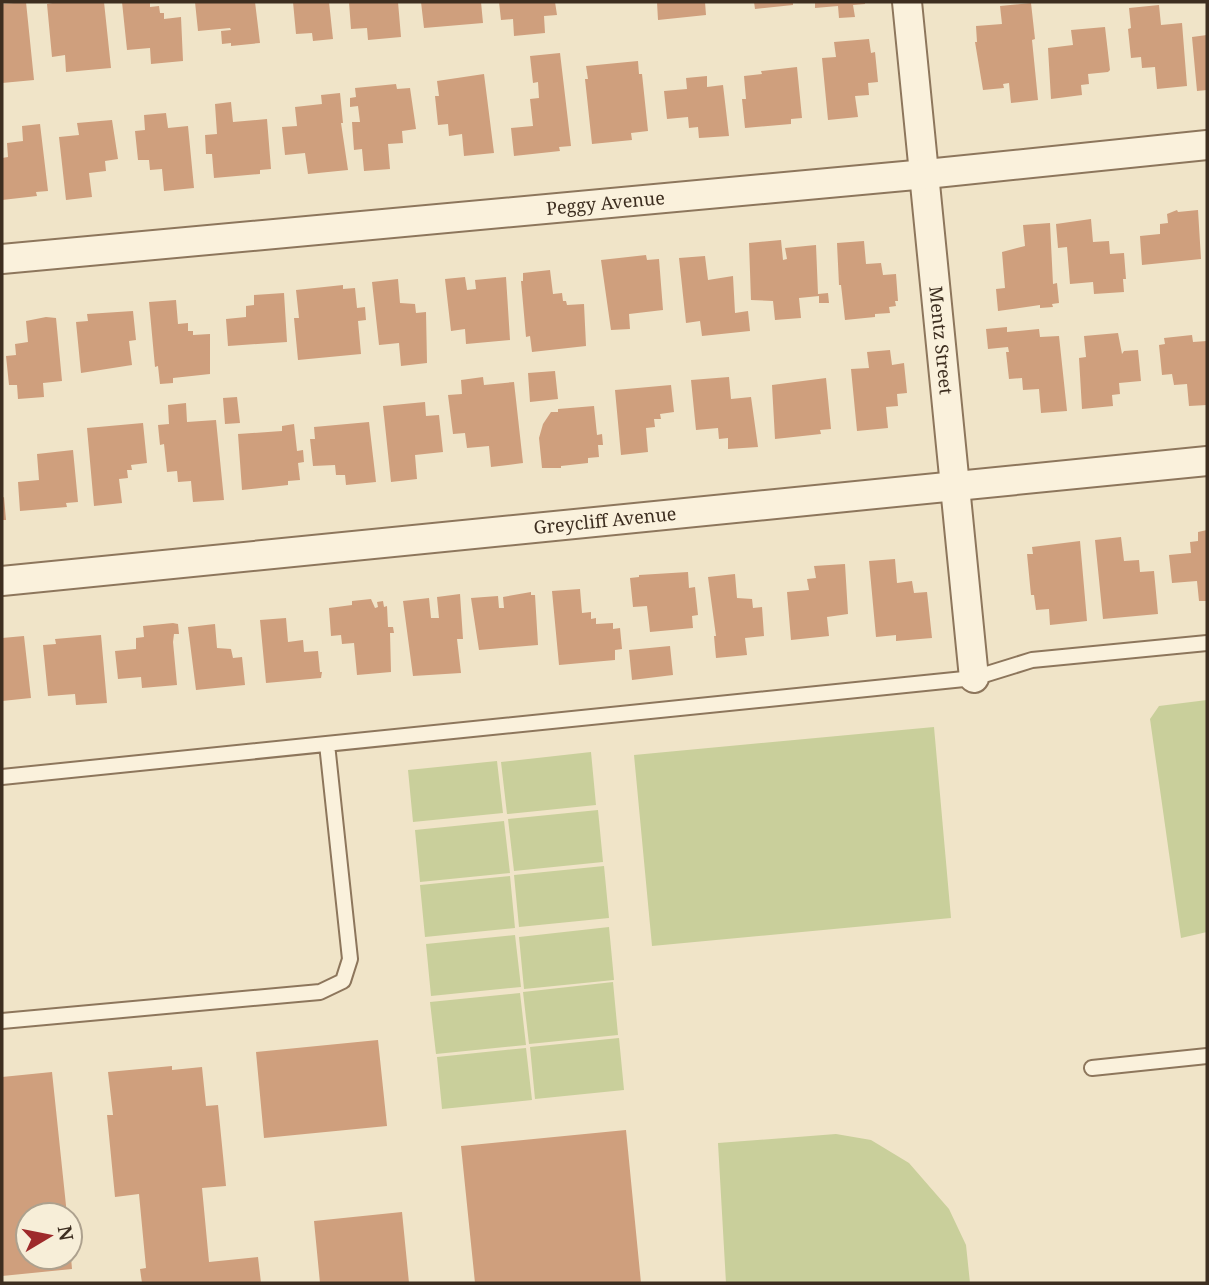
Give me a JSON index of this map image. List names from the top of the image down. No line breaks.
{"streets":{"street":["Peggy Avenue","Mentz Street","Greycliff Avenue"]},"crossings":[["Peggy Avenue","Mentz Street"],["Mentz Street","Greycliff Avenue"]],"north":"right"}
